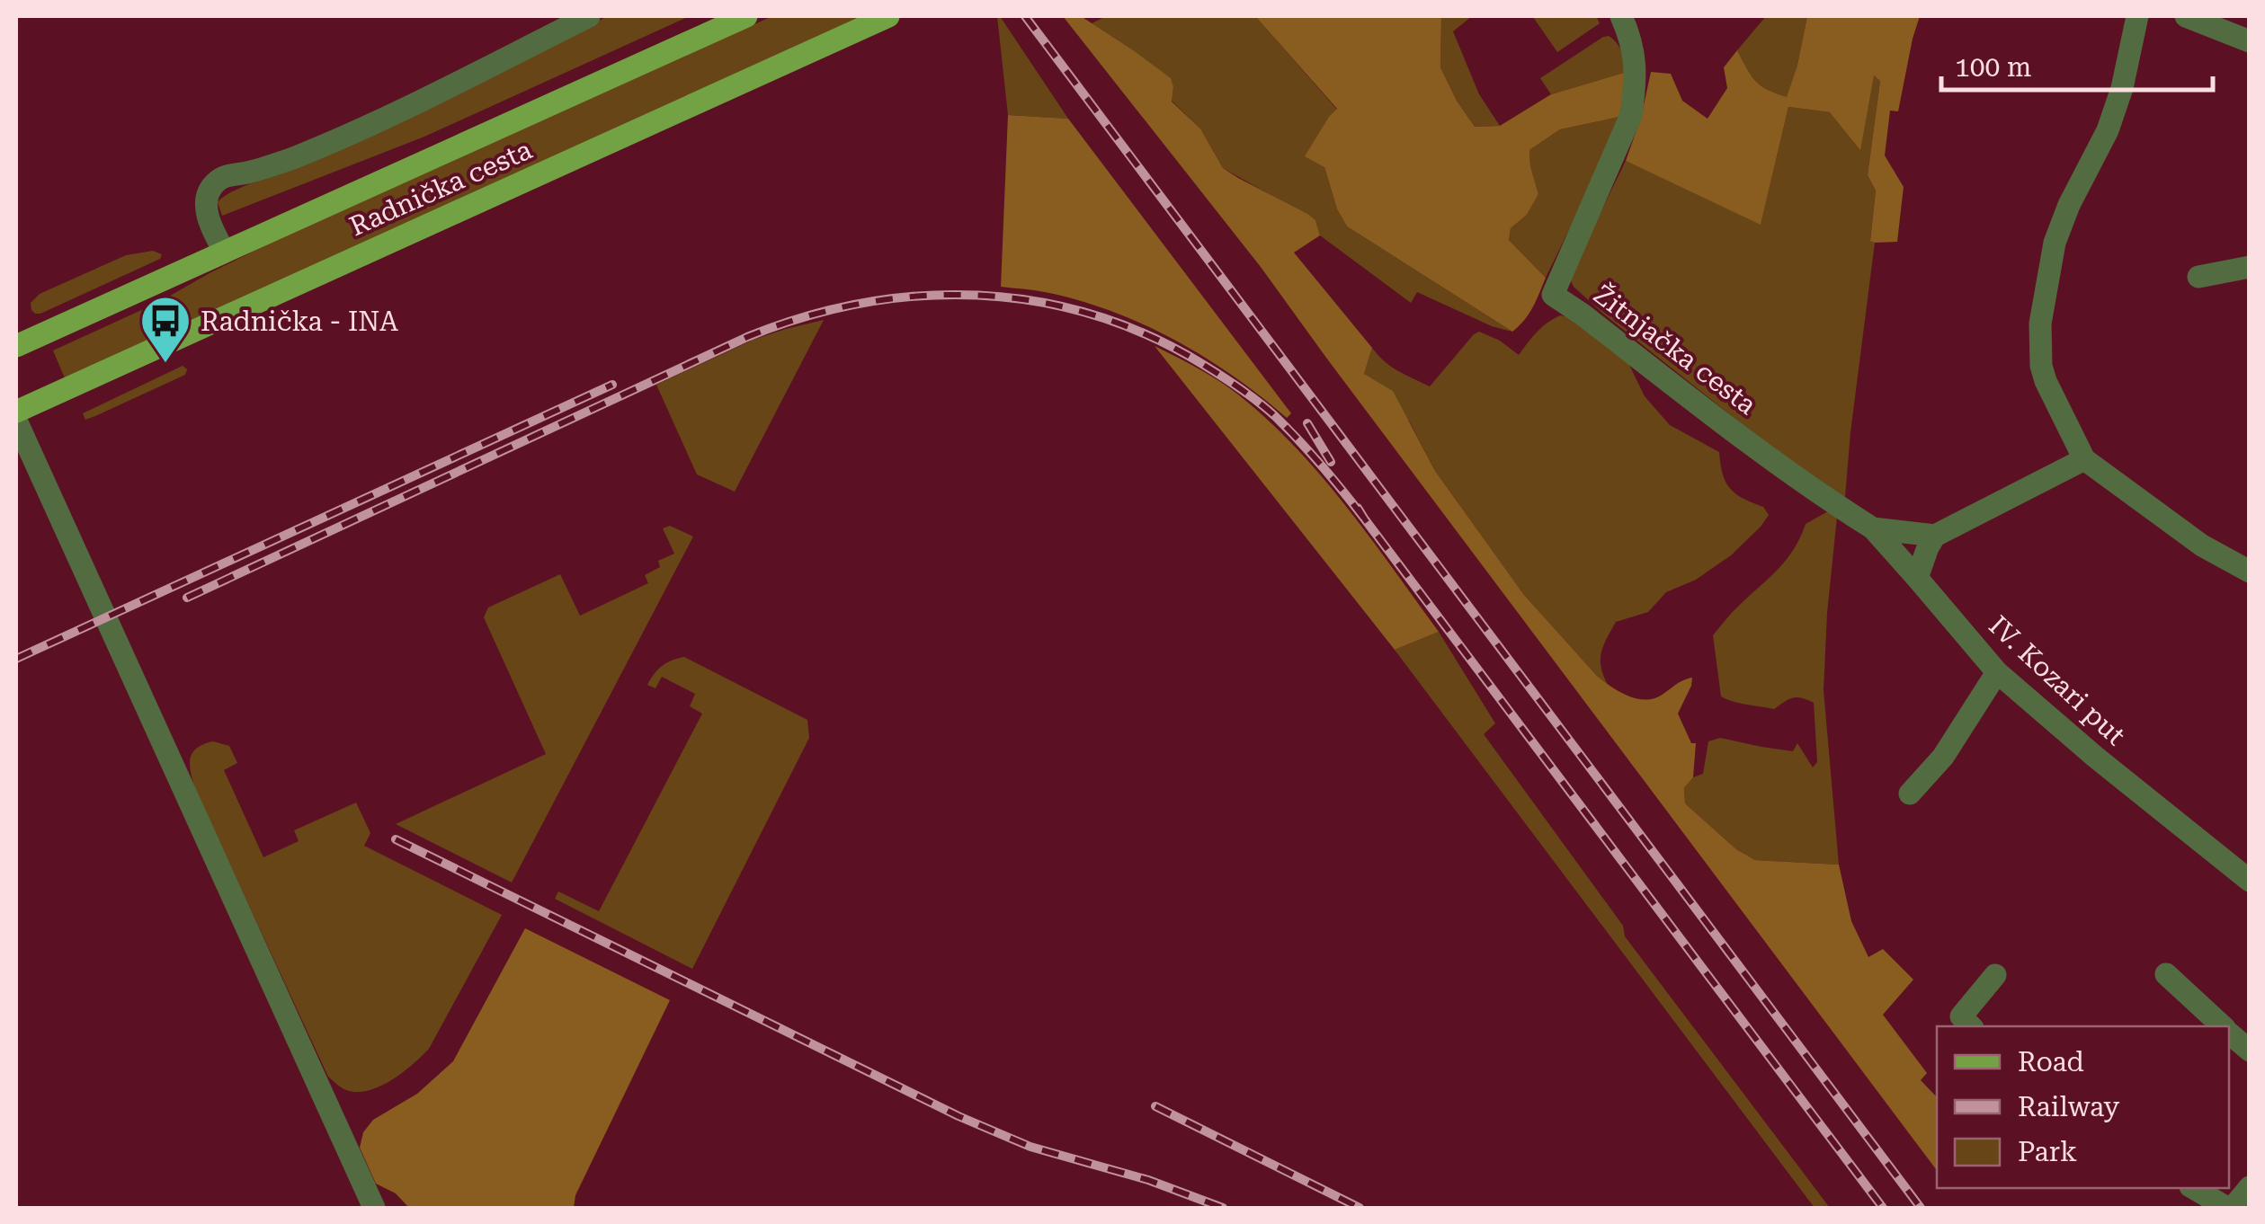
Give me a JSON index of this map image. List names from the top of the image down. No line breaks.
{"streets":{"main road":["Radnička cesta"],"street":["Žitnjačka cesta","IV. Kozari put"]},"crossings":[["Žitnjačka cesta","IV. Kozari put"]],"places":{"bus stop":["Radnička - INA"]},"legend":["Road","Railway","Park"],"scale_bar":"100 m"}
